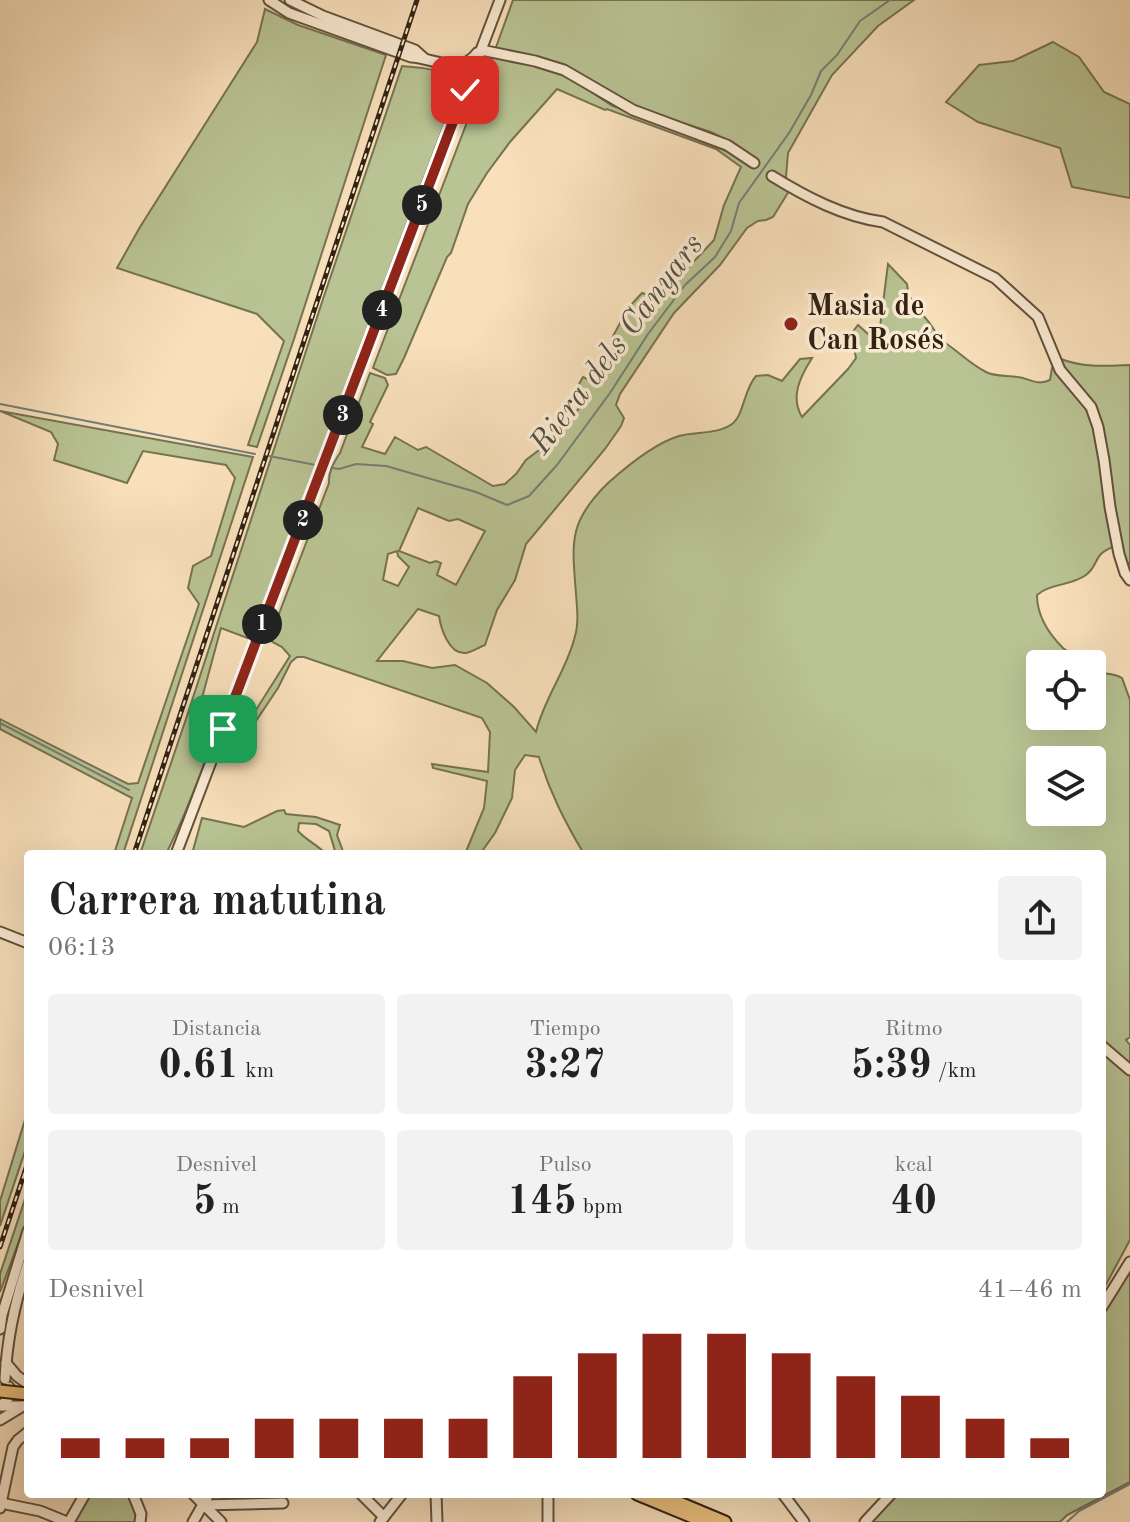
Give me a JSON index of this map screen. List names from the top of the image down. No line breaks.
{"water":["Riera dels Canyars"],"places":["Masia de Can Rosés"],"page":{"pins":["5","4","3","2","1"],"heading":["Carrera matutina","06:13"],"stats":[["Distancia","0.61 km"],["Tiempo","3:27"],["Ritmo","5:39 /km"],["Desnivel","5 m"],["Pulso","145 bpm"],["kcal","40"]],"chart":["Desnivel","41–46 m"]}}
